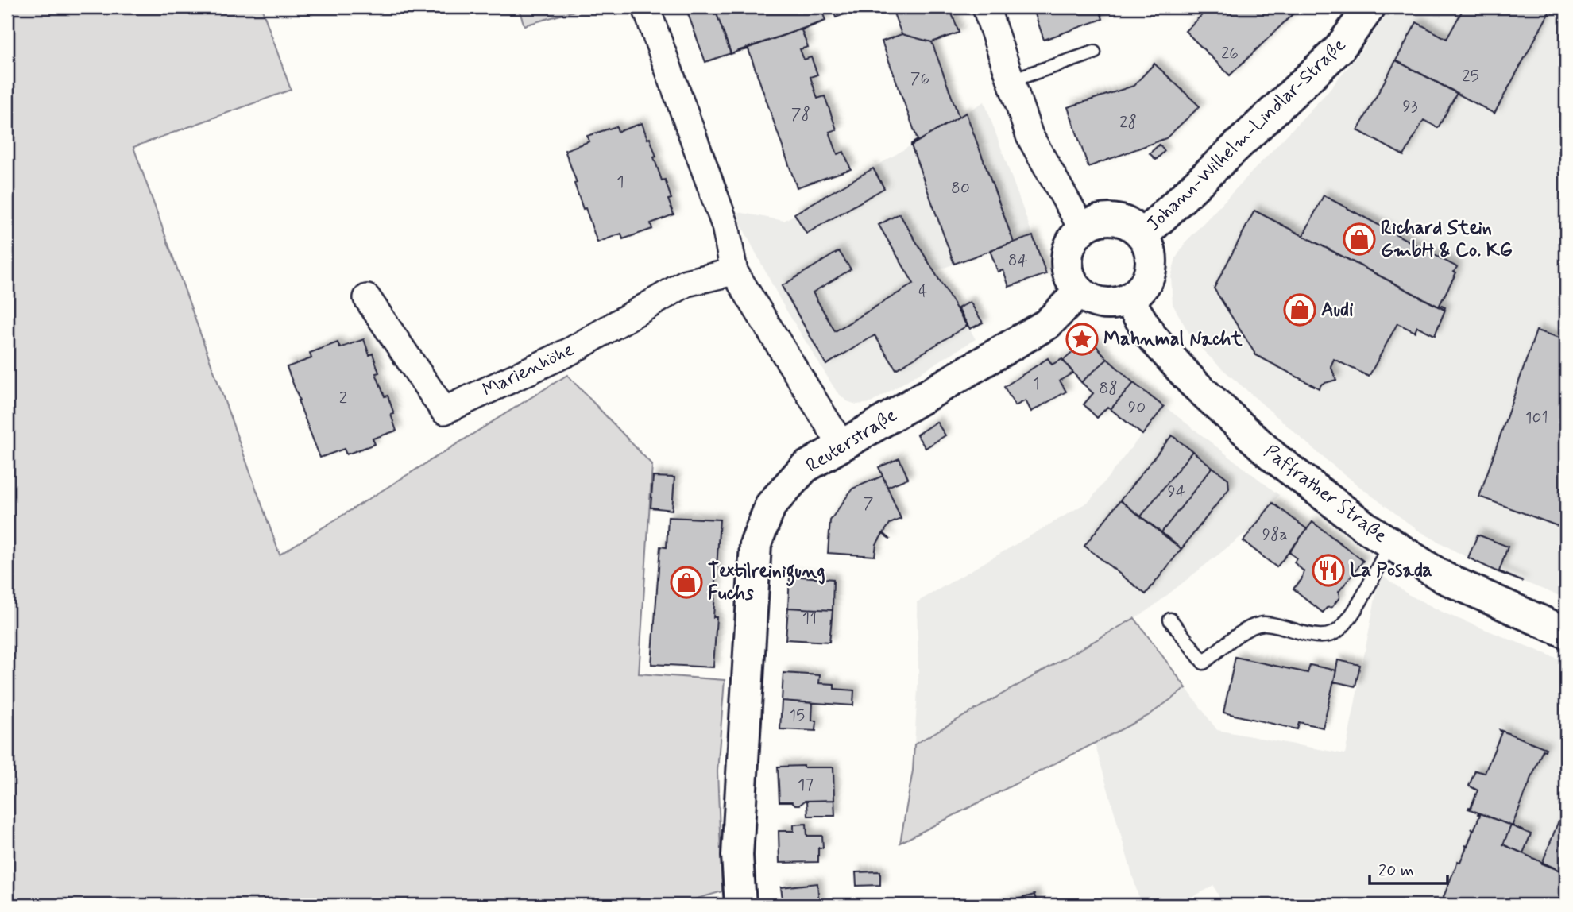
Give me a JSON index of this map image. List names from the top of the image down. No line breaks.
{"streets":{"street":["Johann-Wilhelm-Lindlar-Straße","Marienhöhe","Reuterstraße","Paffrather Straße"]},"crossings":[["Johann-Wilhelm-Lindlar-Straße","Reuterstraße"],["Johann-Wilhelm-Lindlar-Straße","Paffrather Straße"],["Reuterstraße","Paffrather Straße"]],"places":{"shop":["Richard Stein GmbH & Co. KG","Audi","Textilreinigung Fuchs"],"place":["Mahnmal Nacht"],"restaurant":["La Posada"]},"house_numbers":["26","25","76","93","78","28","1","80","84","4","1","88","2","90","101","94","7","98a","11","15","17"],"scale_bar":"20 m"}
